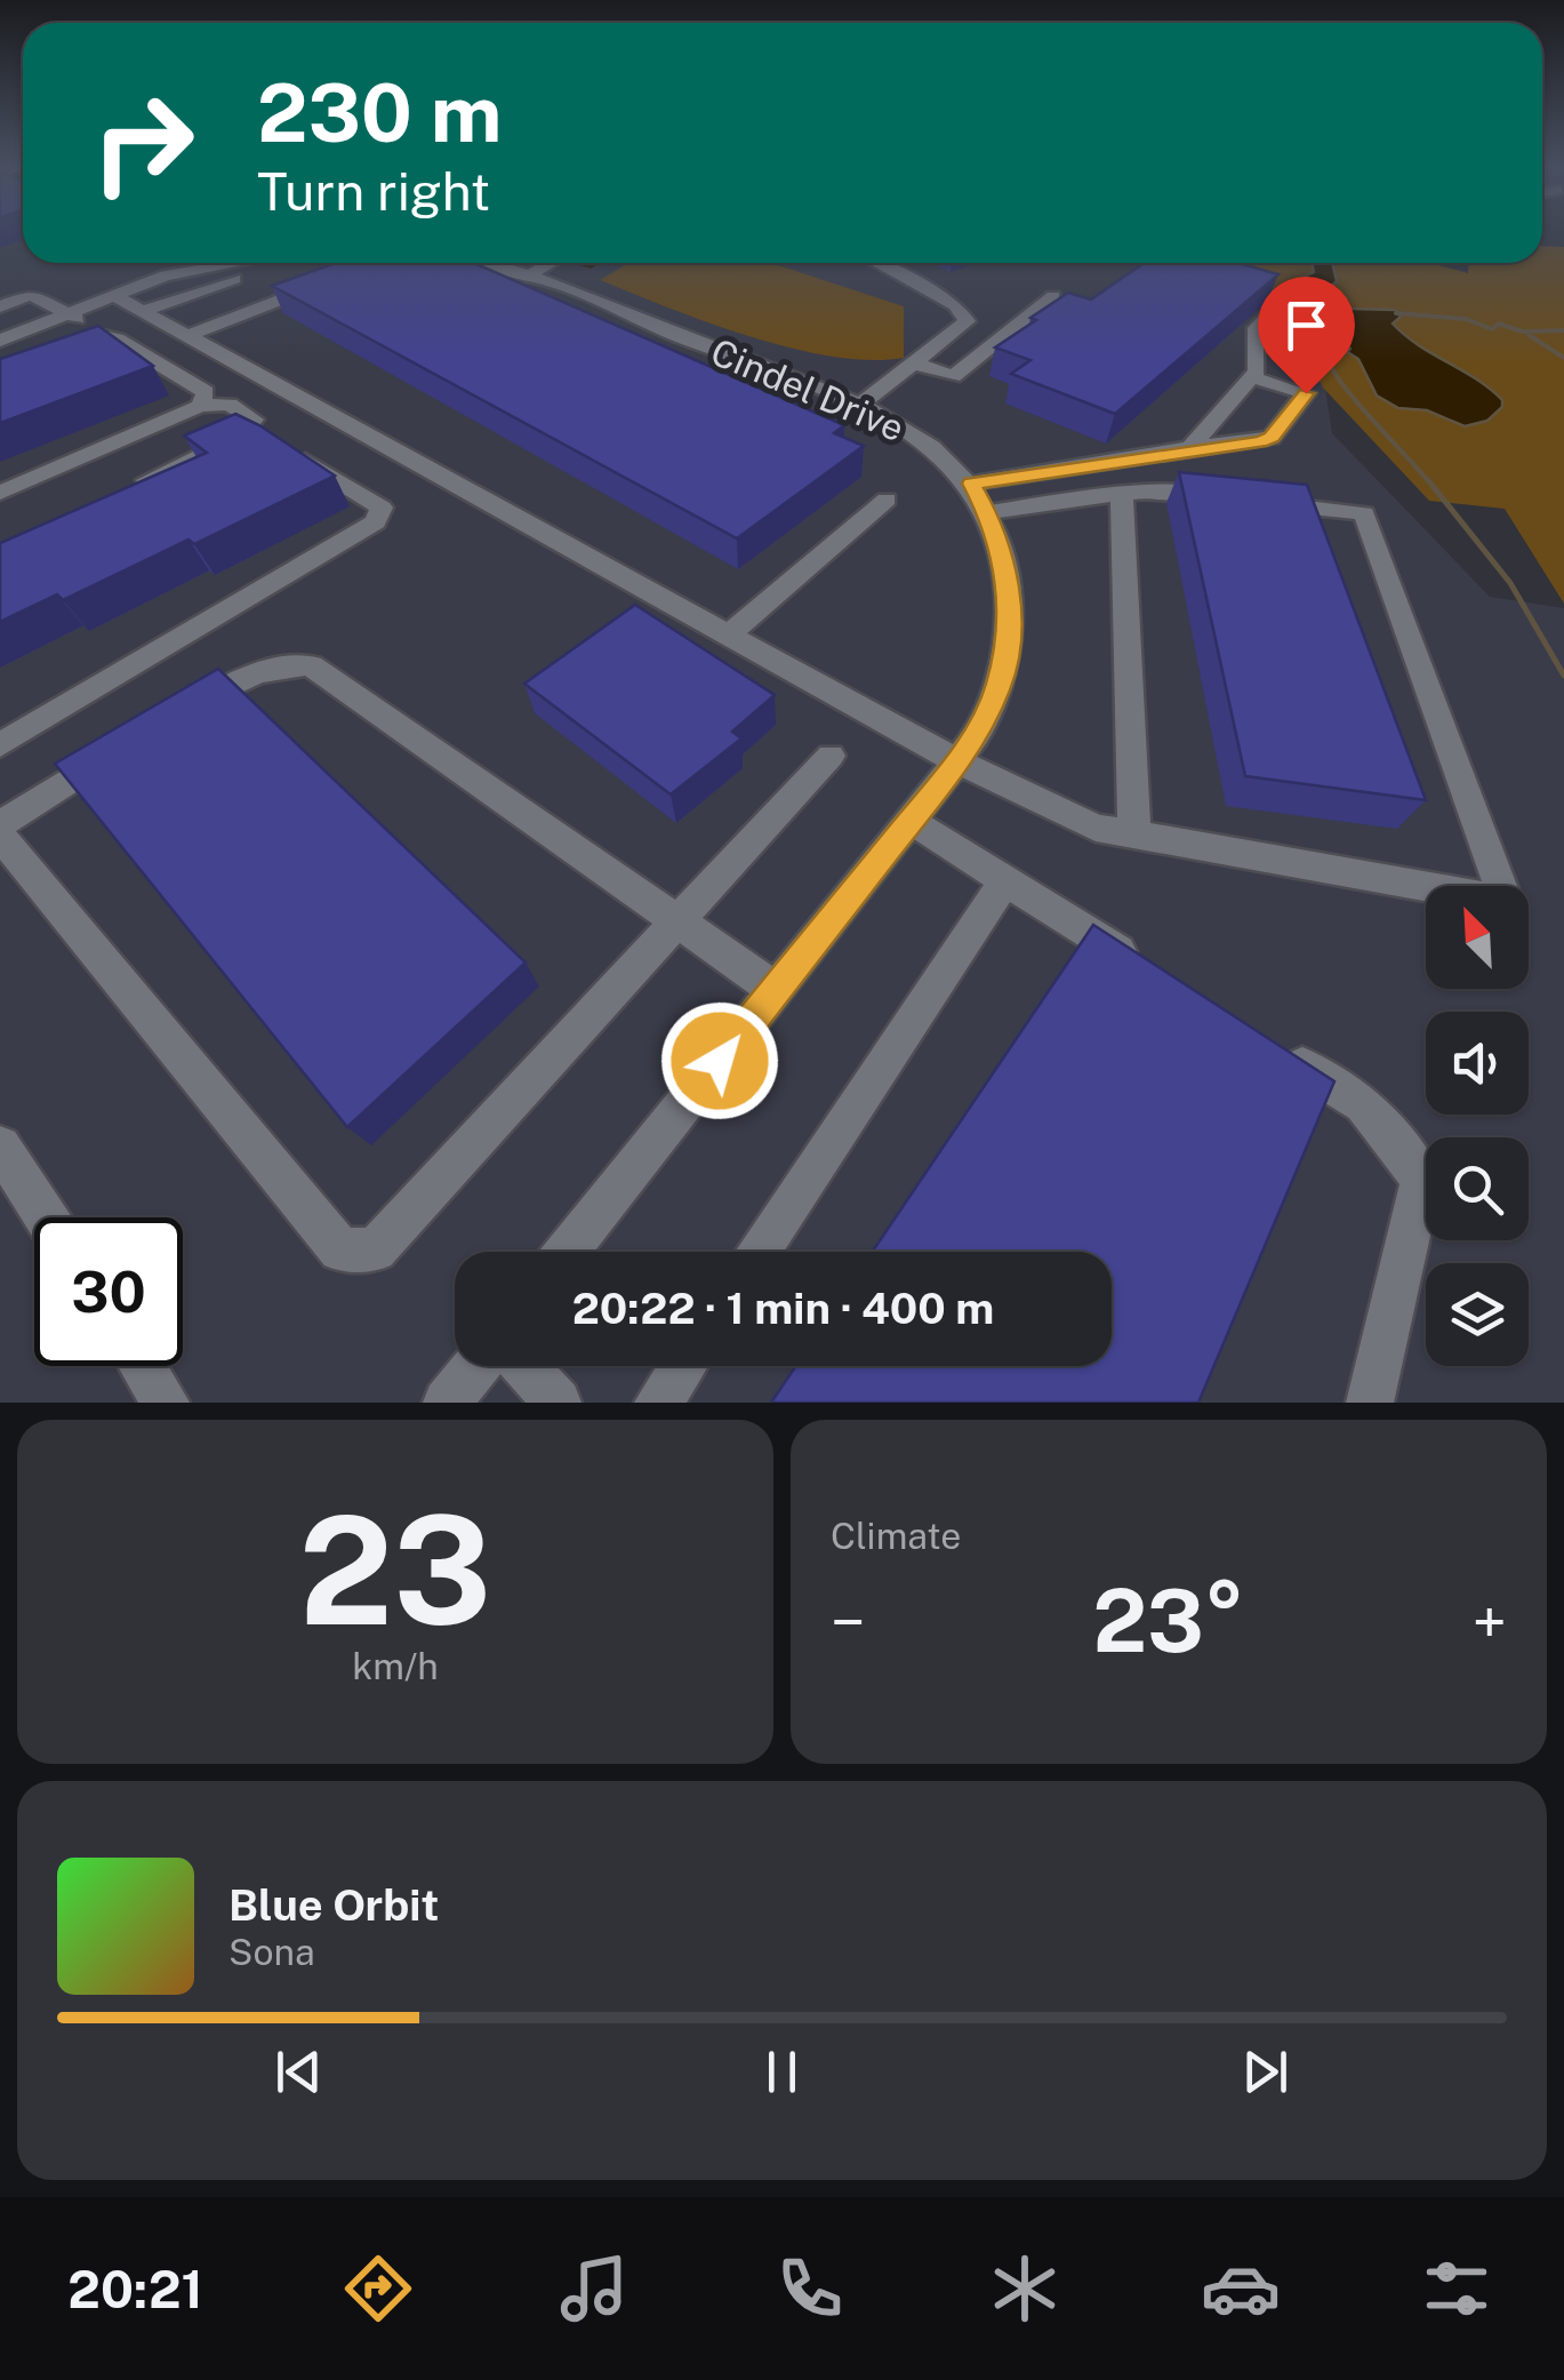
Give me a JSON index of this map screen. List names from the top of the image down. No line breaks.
{"streets":{"street":["Cindel Drive"]},"north":"top left","page":{"turn":["230 m","Turn right"],"limit":"30","trip":"20:22 · 1 min · 400 m","tile":[["23","km/h"],"Climate"],"heat":["−","23°","+"],"song":["Blue Orbit","Sona"],"tabs":"20:21"}}
